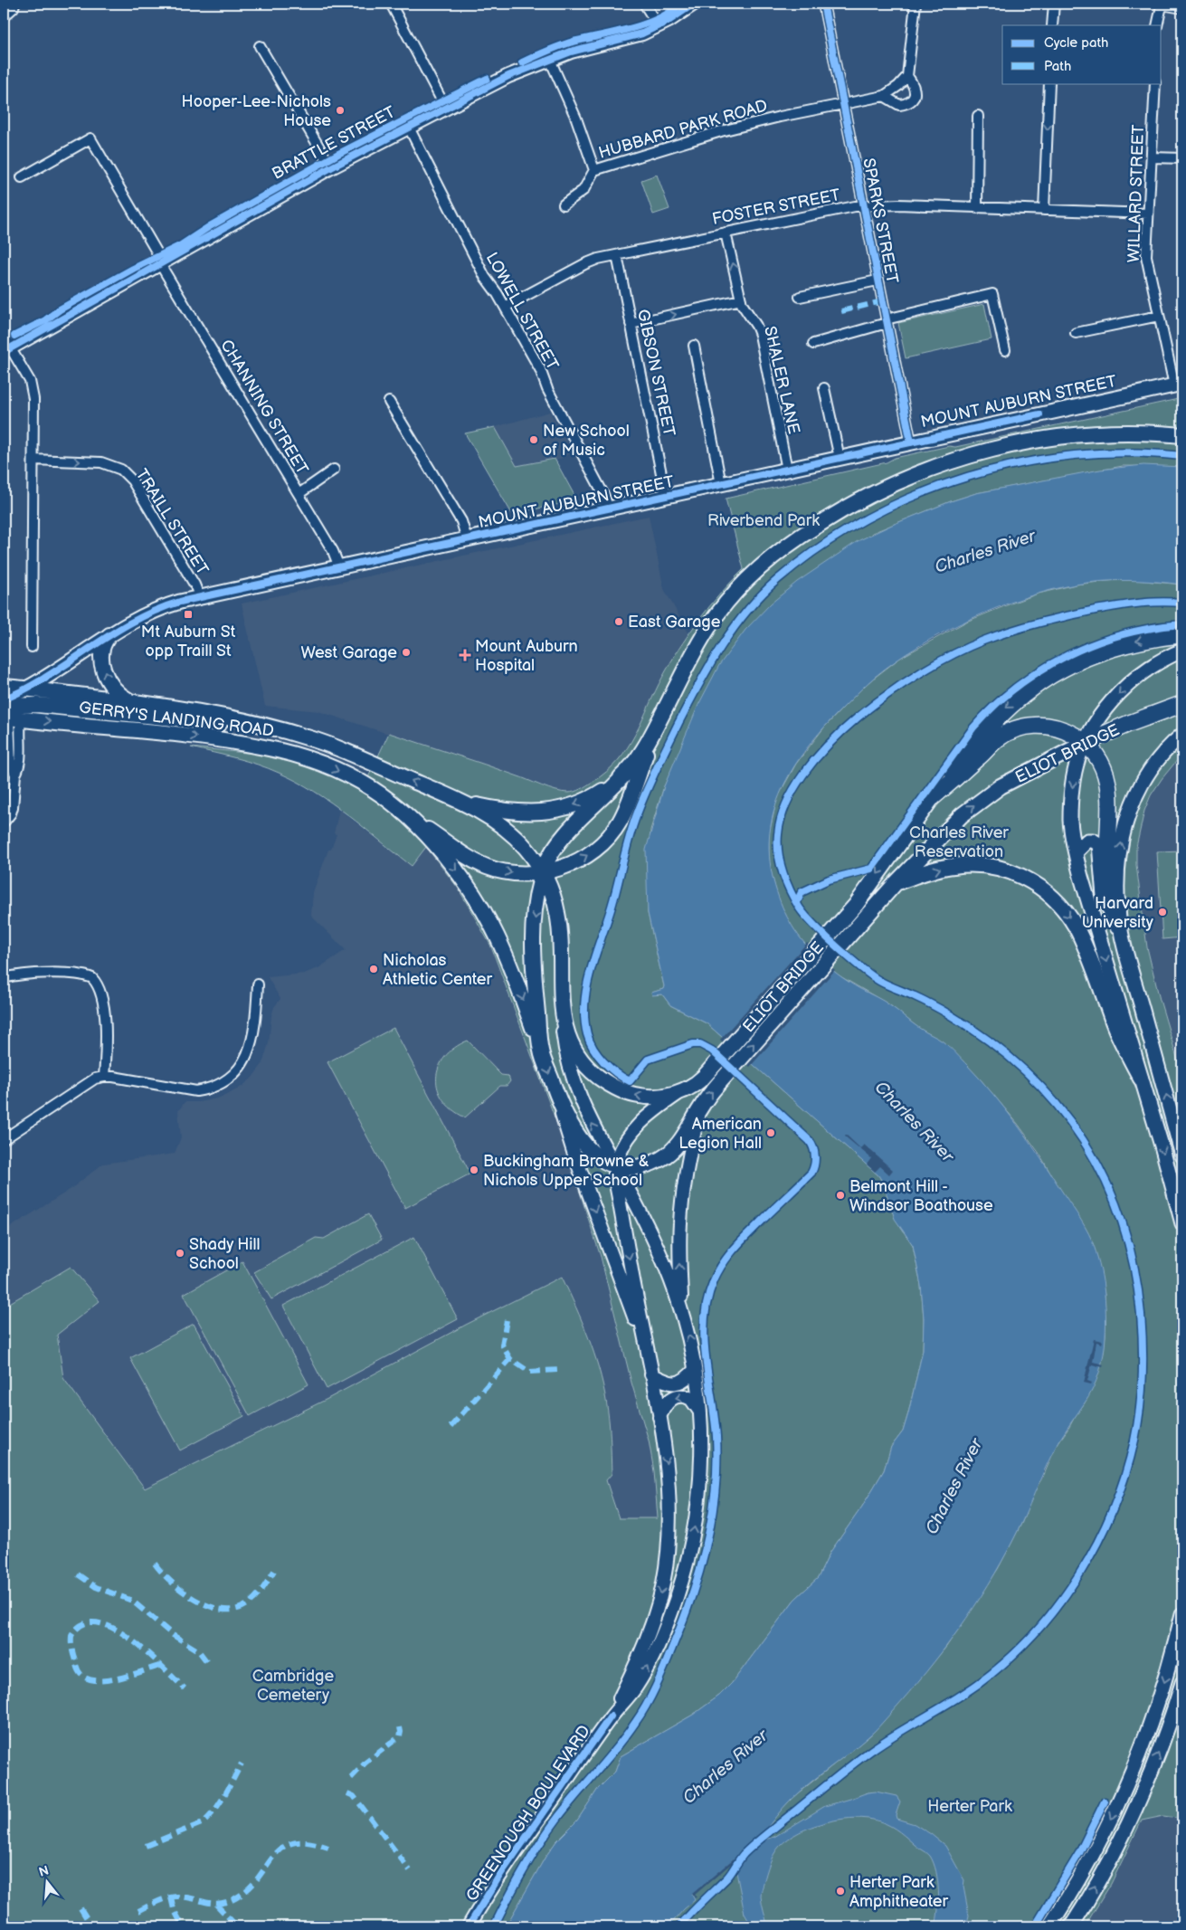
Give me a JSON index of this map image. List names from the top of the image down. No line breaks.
{"streets":{"highway":["GERRY'S LANDING ROAD","ELIOT BRIDGE","GREENOUGH BOULEVARD"],"main road":["BRATTLE STREET","MOUNT AUBURN STREET"],"street":["HUBBARD PARK ROAD","WILLARD STREET","FOSTER STREET","SPARKS STREET","LOWELL STREET","GIBSON STREET","SHALER LANE","CHANNING STREET","TRAILL STREET"]},"crossings":[["HUBBARD PARK ROAD","BRATTLE STREET"],["HUBBARD PARK ROAD","SPARKS STREET"],["BRATTLE STREET","LOWELL STREET"],["BRATTLE STREET","CHANNING STREET"],["WILLARD STREET","FOSTER STREET"],["WILLARD STREET","MOUNT AUBURN STREET"],["FOSTER STREET","SPARKS STREET"],["FOSTER STREET","LOWELL STREET"],["FOSTER STREET","GIBSON STREET"],["FOSTER STREET","SHALER LANE"],["SPARKS STREET","MOUNT AUBURN STREET"],["LOWELL STREET","MOUNT AUBURN STREET"],["GIBSON STREET","MOUNT AUBURN STREET"],["SHALER LANE","MOUNT AUBURN STREET"],["MOUNT AUBURN STREET","CHANNING STREET"],["MOUNT AUBURN STREET","TRAILL STREET"],["MOUNT AUBURN STREET","GERRY'S LANDING ROAD"],["GERRY'S LANDING ROAD","ELIOT BRIDGE"],["GERRY'S LANDING ROAD","GREENOUGH BOULEVARD"],["ELIOT BRIDGE","GREENOUGH BOULEVARD"]],"one_way":["TRAILL STREET"],"water":["Charles River"],"parks":["Riverbend Park","Charles River Reservation","Cambridge Cemetery","Herter Park"],"places":{"other":["Hooper-Lee-Nichols House","New School of Music","East Garage","West Garage","Harvard University","Nicholas Athletic Center","American Legion Hall","Buckingham Browne & Nichols Upper School","Belmont Hill - Windsor Boathouse","Shady Hill School","Herter Park Amphitheater"],"transit":["Mt Auburn St opp Traill St"],"health":["Mount Auburn Hospital"]},"legend":["Cycle path","Path"],"north":"top"}
